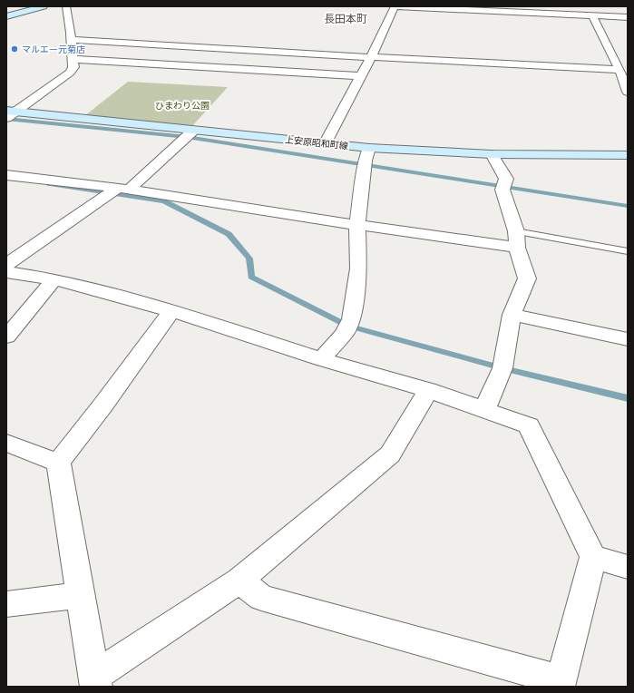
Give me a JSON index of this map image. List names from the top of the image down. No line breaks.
{"streets":{"main road":["上安原昭和町線"]},"districts":["長田本町"],"parks":["ひまわり公園"],"places":["マルエー元菊店"]}
